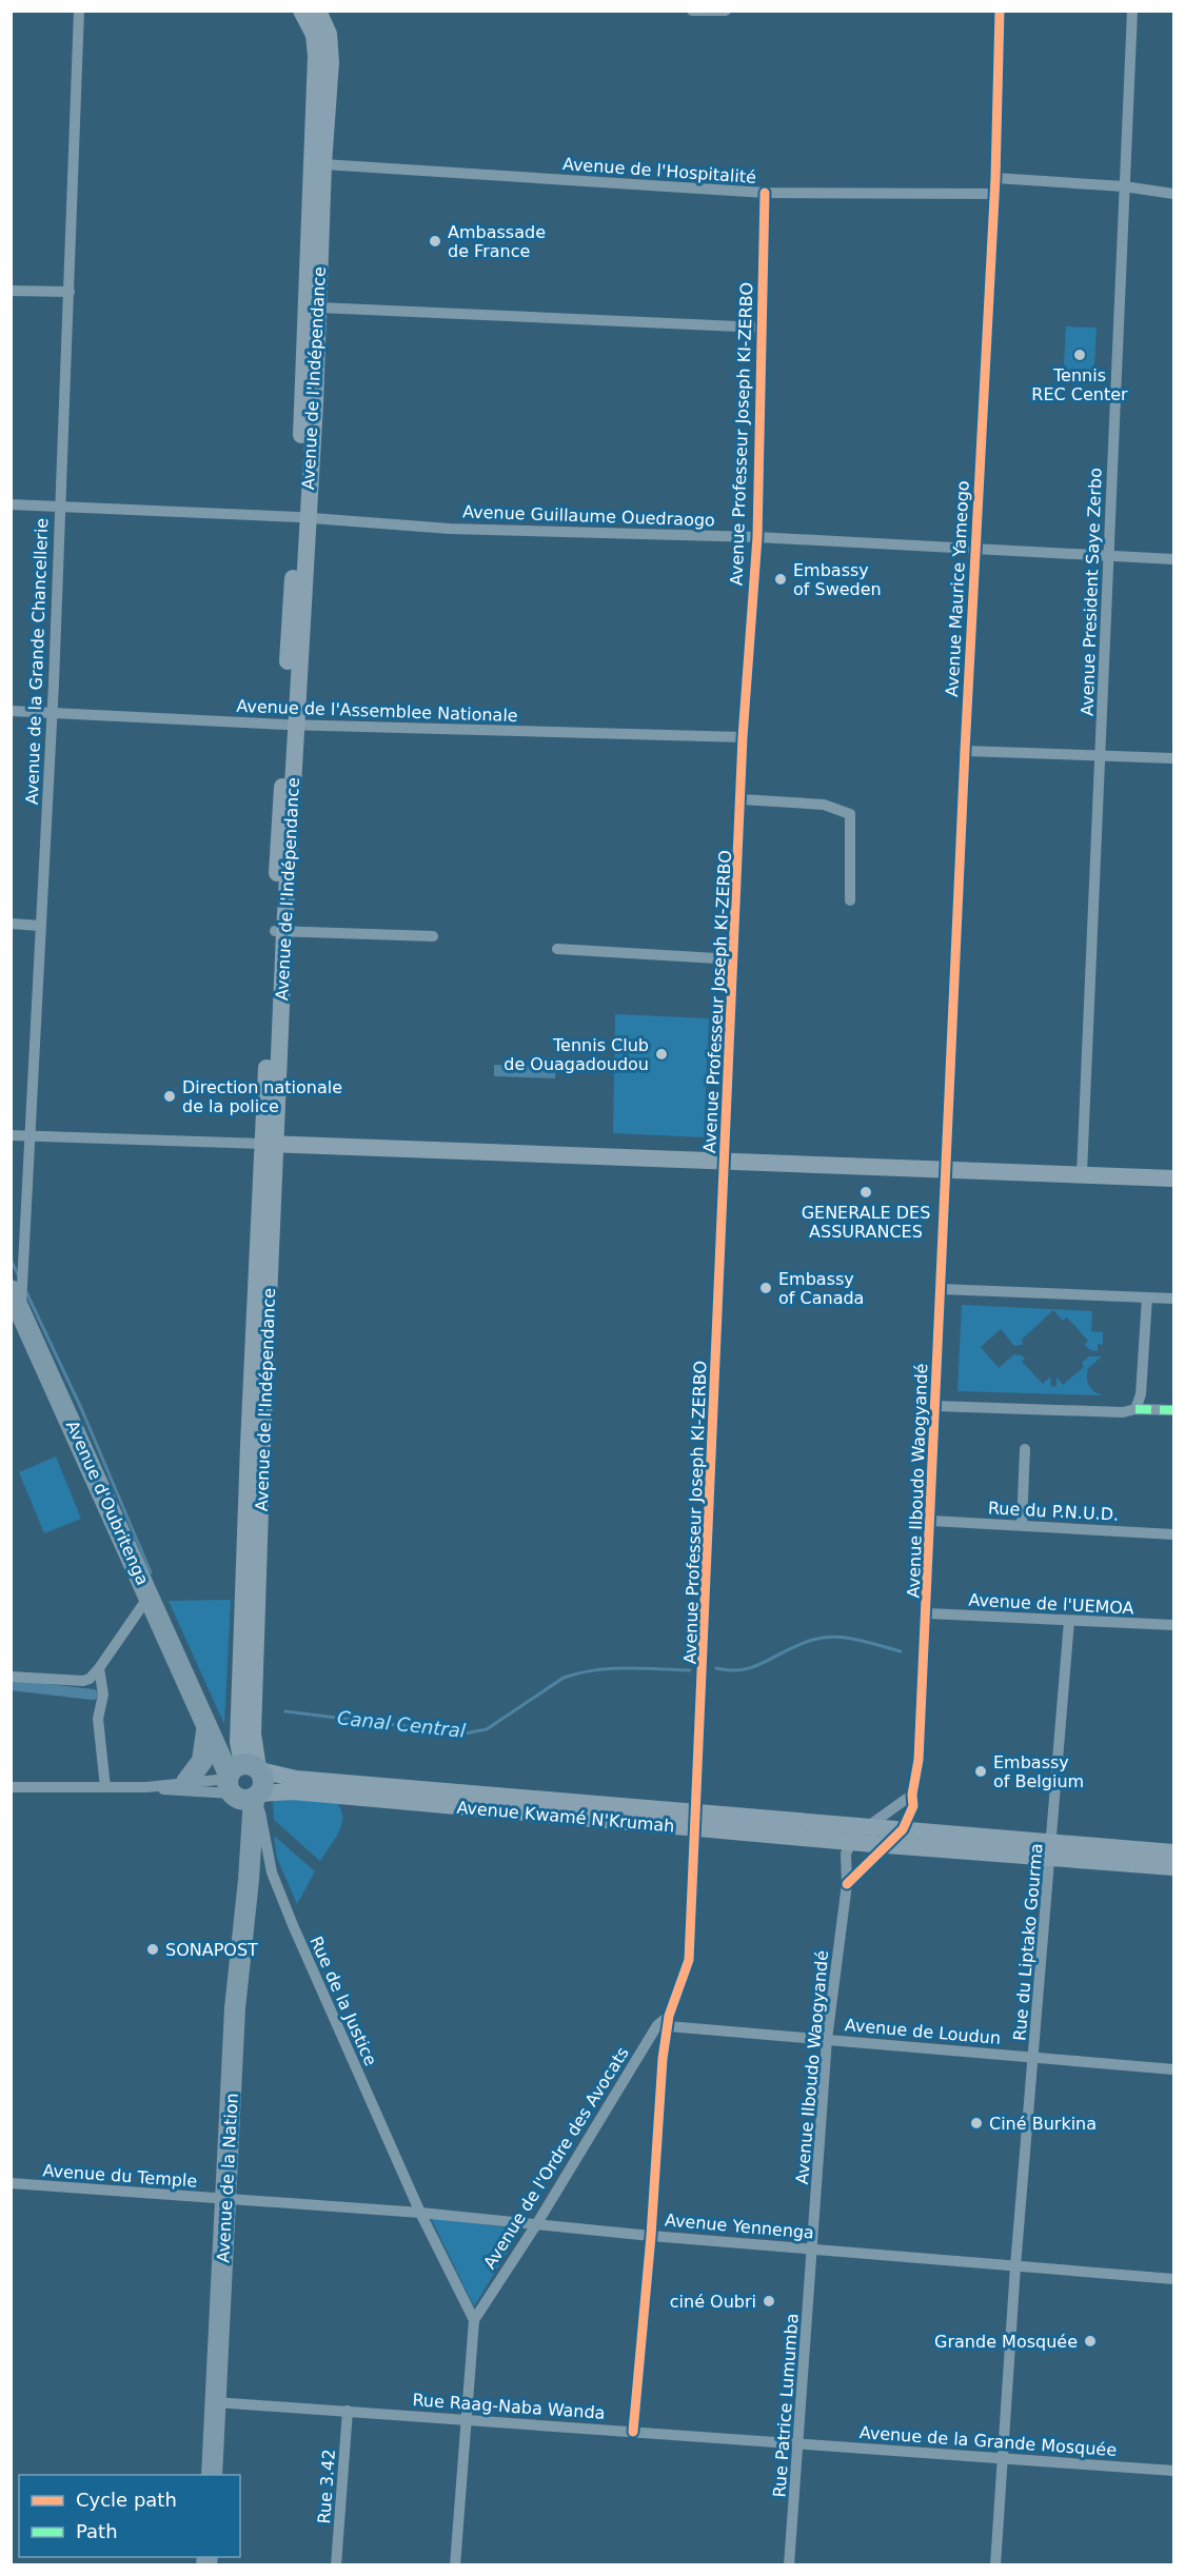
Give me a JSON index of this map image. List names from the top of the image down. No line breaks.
{"streets":{"highway":["Avenue d'Oubritenga","Avenue de la Nation"],"main road":["Avenue de l'Indépendance","Avenue Kwamé N'Krumah"],"street":["Avenue de l'Hospitalité","Avenue Professeur Joseph KI-ZERBO","Avenue Guillaume Ouedraogo","Avenue Maurice Yameogo","Avenue President Saye Zerbo","Avenue de la Grande Chancellerie","Avenue de l'Assemblee Nationale","Avenue Ilboudo Waogyandé","Rue du P.N.U.D.","Avenue de l'UEMOA","Rue du Liptako Gourma","Rue de la Justice","Avenue de Loudun","Avenue de l'Ordre des Avocats","Avenue du Temple","Avenue Yennenga","Rue Patrice Lumumba","Rue Raag-Naba Wanda","Avenue de la Grande Mosquée","Rue 3.42"]},"crossings":[["Avenue de l'Hospitalité","Avenue de l'Indépendance"],["Avenue de l'Hospitalité","Avenue Professeur Joseph KI-ZERBO"],["Avenue de l'Hospitalité","Avenue Maurice Yameogo"],["Avenue de l'Indépendance","Avenue Guillaume Ouedraogo"],["Avenue de l'Indépendance","Avenue de l'Assemblee Nationale"],["Avenue de l'Indépendance","Avenue d'Oubritenga"],["Avenue de l'Indépendance","Avenue Kwamé N'Krumah"],["Avenue de l'Indépendance","Rue de la Justice"],["Avenue de l'Indépendance","Avenue de la Nation"],["Avenue Professeur Joseph KI-ZERBO","Avenue Guillaume Ouedraogo"],["Avenue Professeur Joseph KI-ZERBO","Avenue de l'Assemblee Nationale"],["Avenue Professeur Joseph KI-ZERBO","Avenue Kwamé N'Krumah"],["Avenue Professeur Joseph KI-ZERBO","Avenue de Loudun"],["Avenue Professeur Joseph KI-ZERBO","Avenue de l'Ordre des Avocats"],["Avenue Guillaume Ouedraogo","Avenue Maurice Yameogo"],["Avenue Guillaume Ouedraogo","Avenue President Saye Zerbo"],["Avenue Guillaume Ouedraogo","Avenue de la Grande Chancellerie"],["Avenue Maurice Yameogo","Avenue Ilboudo Waogyandé"],["Avenue de la Grande Chancellerie","Avenue de l'Assemblee Nationale"],["Avenue de la Grande Chancellerie","Avenue d'Oubritenga"],["Avenue Ilboudo Waogyandé","Rue du P.N.U.D."],["Avenue Ilboudo Waogyandé","Avenue de l'UEMOA"],["Avenue Ilboudo Waogyandé","Avenue Kwamé N'Krumah"],["Avenue Ilboudo Waogyandé","Avenue de Loudun"],["Avenue Ilboudo Waogyandé","Avenue Yennenga"],["Avenue Ilboudo Waogyandé","Rue Patrice Lumumba"],["Avenue d'Oubritenga","Avenue Kwamé N'Krumah"],["Avenue d'Oubritenga","Rue de la Justice"],["Avenue d'Oubritenga","Avenue de la Nation"],["Avenue de l'UEMOA","Rue du Liptako Gourma"],["Avenue Kwamé N'Krumah","Rue du Liptako Gourma"],["Avenue Kwamé N'Krumah","Rue de la Justice"],["Avenue Kwamé N'Krumah","Avenue de la Nation"],["Rue du Liptako Gourma","Avenue de Loudun"],["Rue du Liptako Gourma","Avenue Yennenga"],["Rue du Liptako Gourma","Avenue de la Grande Mosquée"],["Rue de la Justice","Avenue de l'Ordre des Avocats"],["Rue de la Justice","Avenue de la Nation"],["Rue de la Justice","Avenue Yennenga"],["Avenue de Loudun","Avenue de l'Ordre des Avocats"],["Avenue de l'Ordre des Avocats","Avenue Yennenga"],["Avenue du Temple","Avenue de la Nation"],["Avenue du Temple","Avenue Yennenga"],["Avenue de la Nation","Avenue Yennenga"],["Avenue de la Nation","Rue Raag-Naba Wanda"],["Avenue Yennenga","Rue Patrice Lumumba"],["Rue Patrice Lumumba","Rue Raag-Naba Wanda"],["Rue Patrice Lumumba","Avenue de la Grande Mosquée"],["Rue Raag-Naba Wanda","Avenue de la Grande Mosquée"],["Rue Raag-Naba Wanda","Rue 3.42"]],"water":["Canal Central"],"places":["Ambassade de France","Tennis REC Center","Embassy of Sweden","Tennis Club de Ouagadoudou","Direction nationale de la police","GENERALE DES ASSURANCES","Embassy of Canada","Embassy of Belgium","SONAPOST","Ciné Burkina","ciné Oubri","Grande Mosquée"],"legend":["Cycle path","Path"]}
